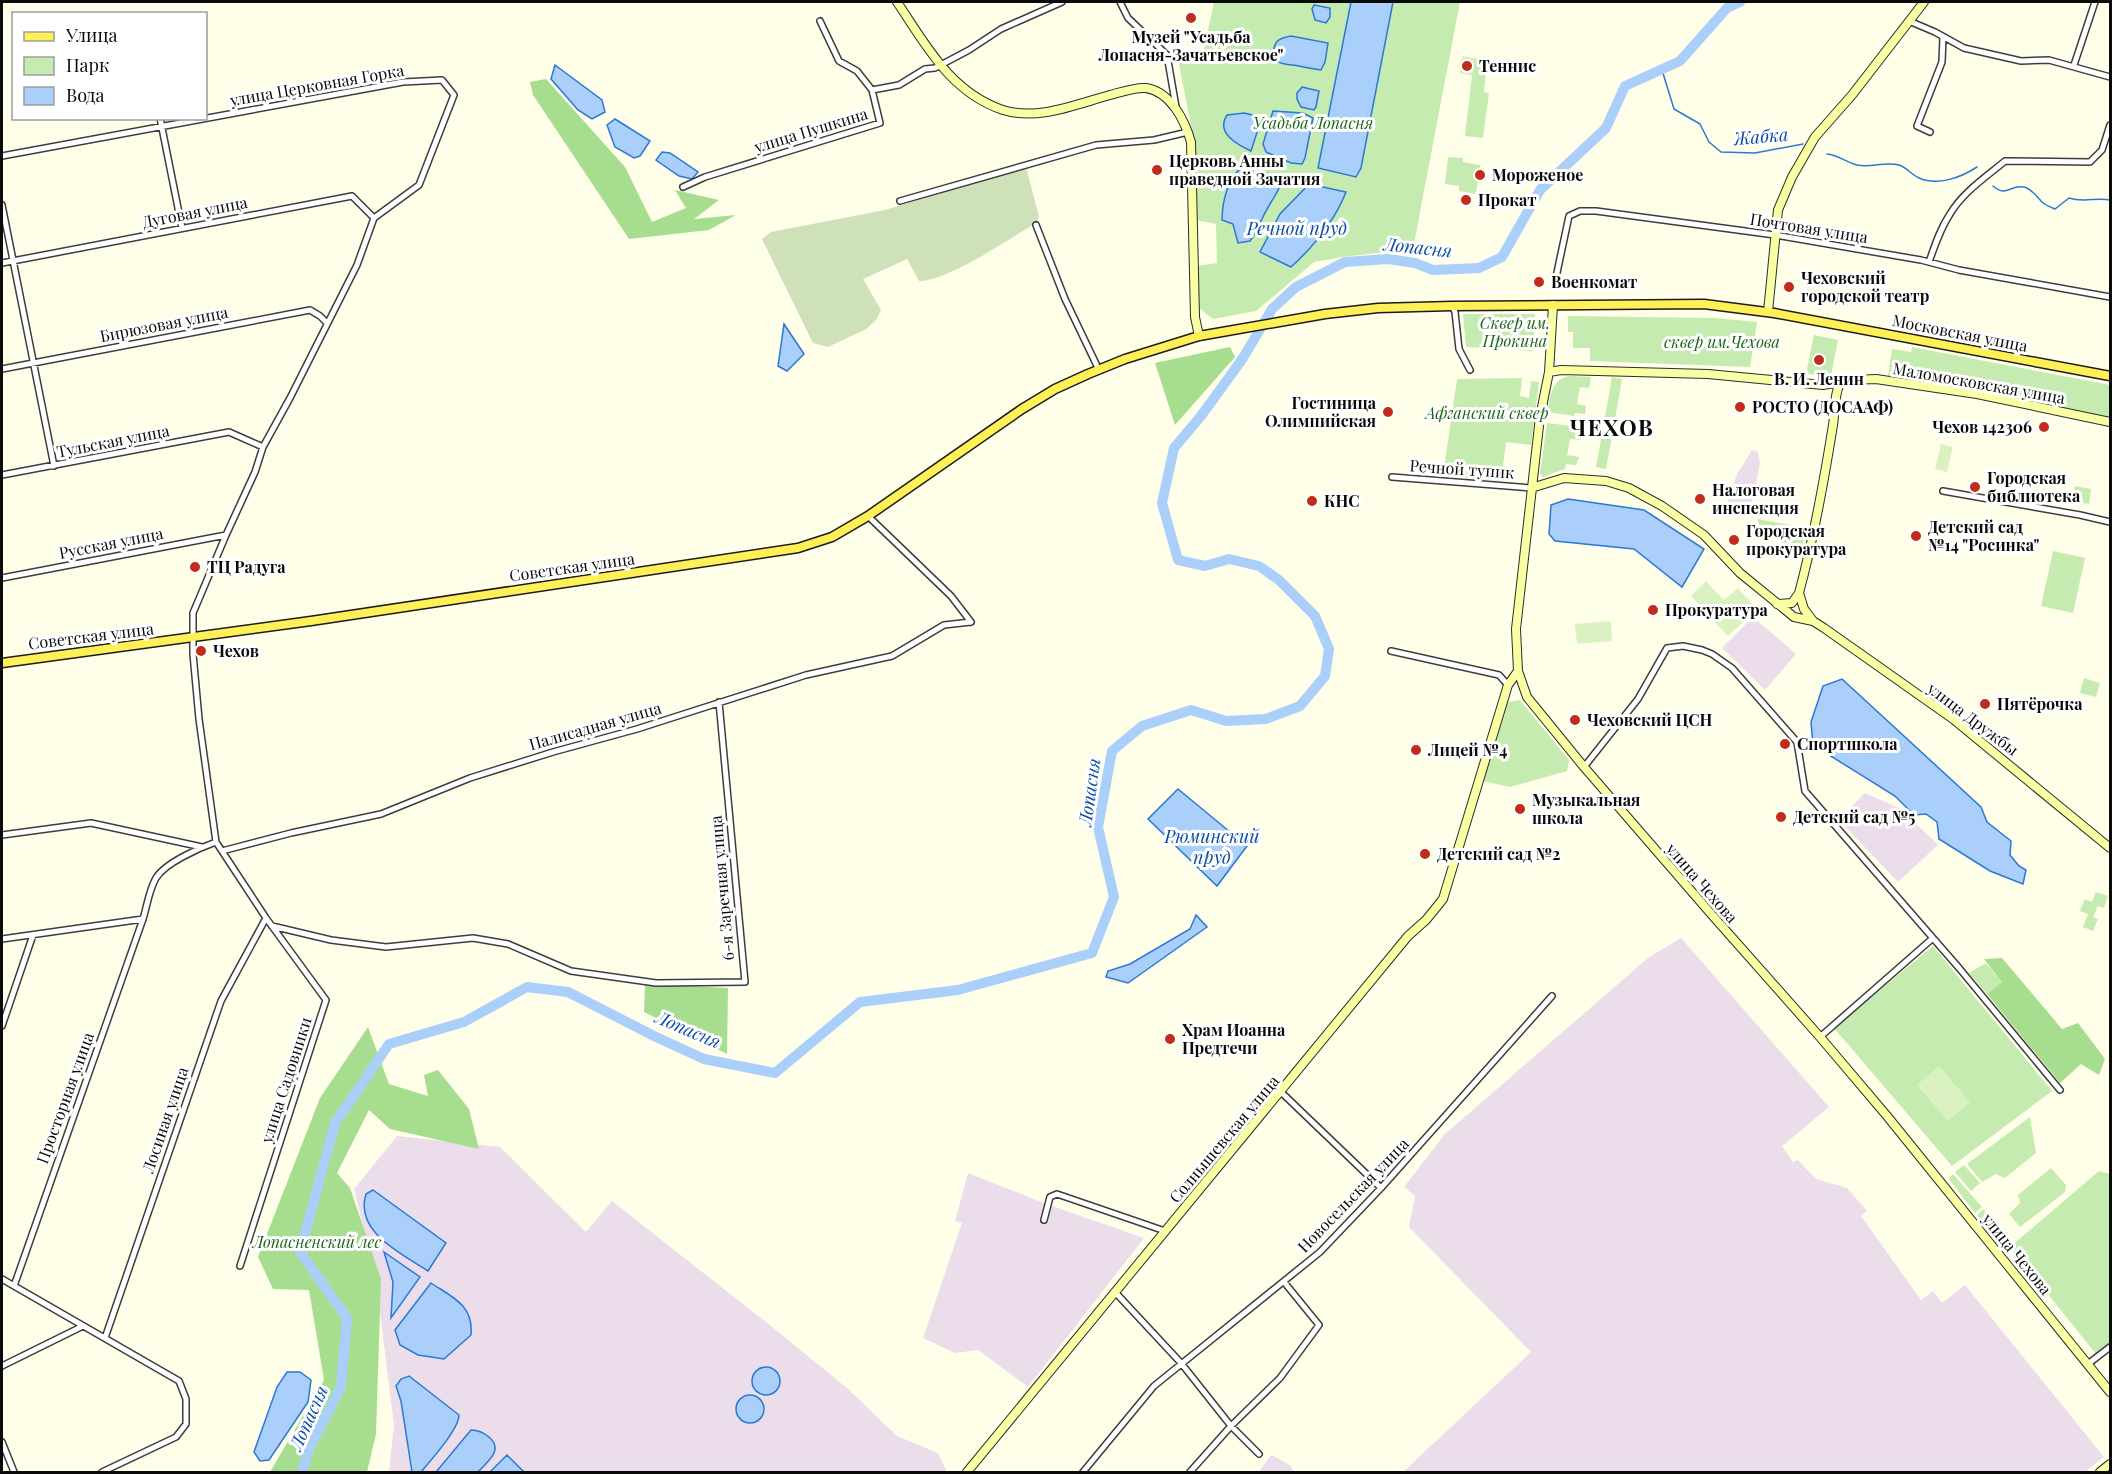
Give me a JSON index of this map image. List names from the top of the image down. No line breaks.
{"streets":{"main road":["Московская улица","Советская улица"],"street":["улица Церковная Горка","улица Пушкина","Дуговая улица","Почтовая улица","Бирюзовая улица","Маломосковская улица","Тульская улица","Речной тупик","Русская улица","улица Дружбы","Палисадная улица","улица Чехова","6-я Заречная улица","улица Садовники","Просторная улица","Лосиная улица","Солнышевская улица","Новосельская улица"]},"crossings":[["улица Церковная Горка","Дуговая улица"],["Московская улица","Советская улица"],["Московская улица","улица Чехова"],["Речной тупик","улица Дружбы"],["Речной тупик","улица Чехова"],["Советская улица","Палисадная улица"],["улица Дружбы","улица Чехова"],["Палисадная улица","6-я Заречная улица"],["Палисадная улица","улица Садовники"],["улица Чехова","Солнышевская улица"],["6-я Заречная улица","улица Садовники"],["улица Садовники","Просторная улица"],["улица Садовники","Лосиная улица"]],"districts":["ЧЕХОВ"],"water":["Жабка","Речной пруд","Лопасня","Рюминский пруд"],"parks":["Усадьба Лопасня","Сквер им. Прокина","сквер им.Чехова","Афганский сквер","Лопасненский лес"],"places":["Музей \"Усадьба Лопасня-Зачатьевское\"","Теннис","Церковь Анны праведной Зачатия","Мороженое","Прокат","Военкомат","Чеховский городской театр","В. И. Ленин","РОСТО (ДОСААФ)","Гостиница Олимпийская","Чехов 142306","Городская библиотека","Налоговая инспекция","КНС","Детский сад №14 \"Росинка\"","Городская прокуратура","ТЦ Радуга","Прокуратура","Чехов","Пятёрочка","Чеховский ЦСН","Спортшкола","Лицей №4","Музыкальная школа","Детский сад №5","Детский сад №2","Храм Иоанна Предтечи"],"legend":["Улица","Парк","Вода"]}
